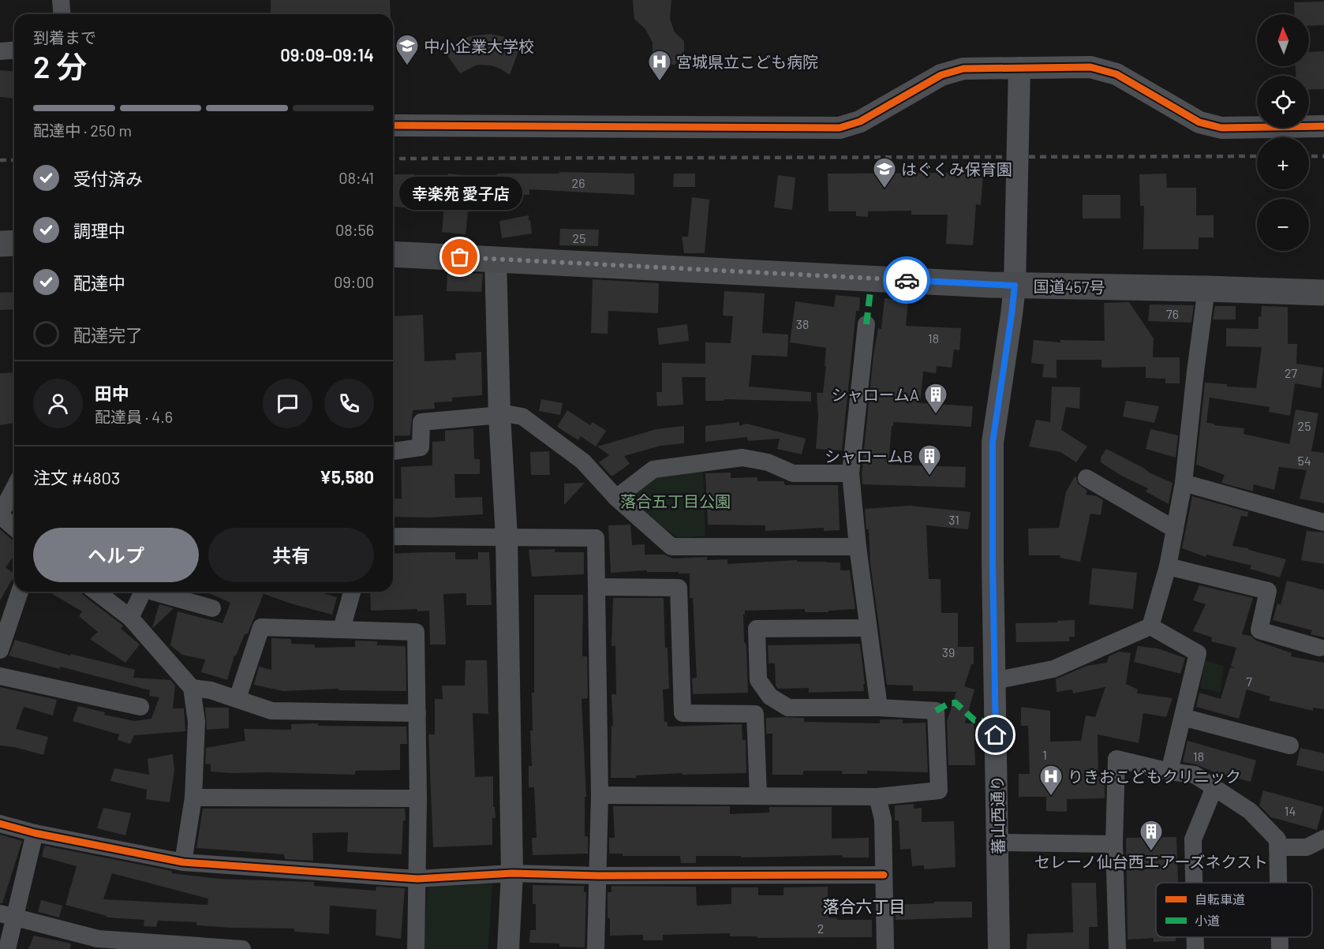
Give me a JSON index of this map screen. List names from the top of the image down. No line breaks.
{"streets":{"highway":["国道457号"],"street":["蕃山西通り"]},"crossings":[["国道457号","蕃山西通り"]],"districts":["落合六丁目"],"parks":["落合五丁目公園"],"places":{"school or university":["中小企業大学校","はぐくみ保育園"],"hospital":["宮城県立こども病院","りきおこどもクリニック"],"other":["幸楽苑 愛子店"],"building":["シャロームA","シャロームB","セレーノ仙台西エアーズネクスト"]},"house_numbers":["26","25","76","38","18","27","25","54","31","39","7","1","18","14","2"],"legend":["自転車道","小道"],"north":"top","page":{"map_buttons":["+","−"],"heading":["2 分","到着まで","09:09–09:14"],"panel":["田中","配達員 · 4.6","注文 #4803","¥5,580"],"bar":"配達中 · 250 m","list":[["受付済み","08:41"],["調理中","08:56"],["配達中","09:00"],"配達完了"],"bubble":"幸楽苑 愛子店","buttons":["ヘルプ","共有"]}}
